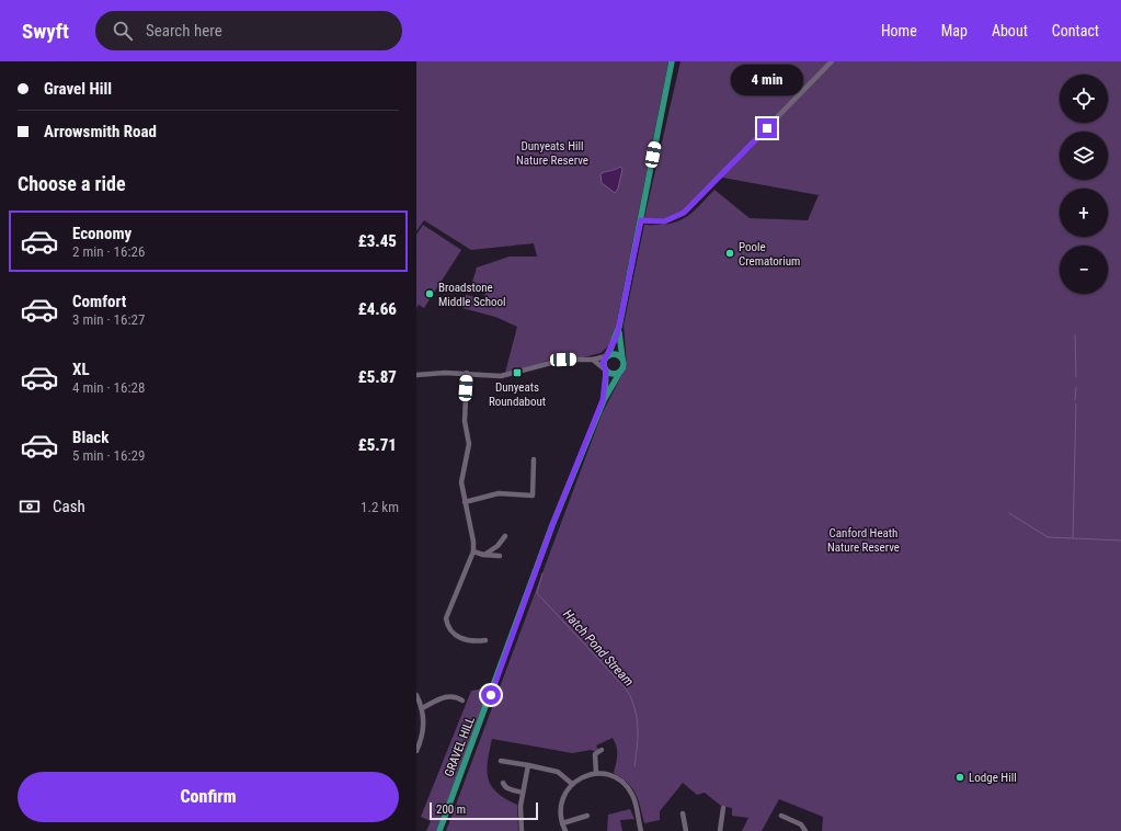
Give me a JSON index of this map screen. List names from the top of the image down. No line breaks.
{"streets":{"main road":["GRAVEL HILL"]},"water":["Hatch Pond Stream"],"parks":["Dunyeats Hill Nature Reserve","Canford Heath Nature Reserve"],"places":{"other":["Poole Crematorium","Broadstone Middle School","Lodge Hill"],"transit":["Dunyeats Roundabout"]},"scale_bar":"200 m","page":{"header":"Swyft","search":"Search here","nav":["Home","Map","About","Contact"],"banner":["Gravel Hill","Arrowsmith Road"],"bubble":"4 min","map_buttons":["+","−"],"heading":"Choose a ride","list":[{"name":"Economy","note":"2 min · 16:26","value":"£3.45"},{"name":"Comfort","note":"3 min · 16:27","value":"£4.66"},{"name":"XL","note":"4 min · 16:28","value":"£5.87"},{"name":"Black","note":"5 min · 16:29","value":"£5.71"}],"pay":["Cash","1.2 km"],"buttons":"Confirm","scale":"200 m"}}
